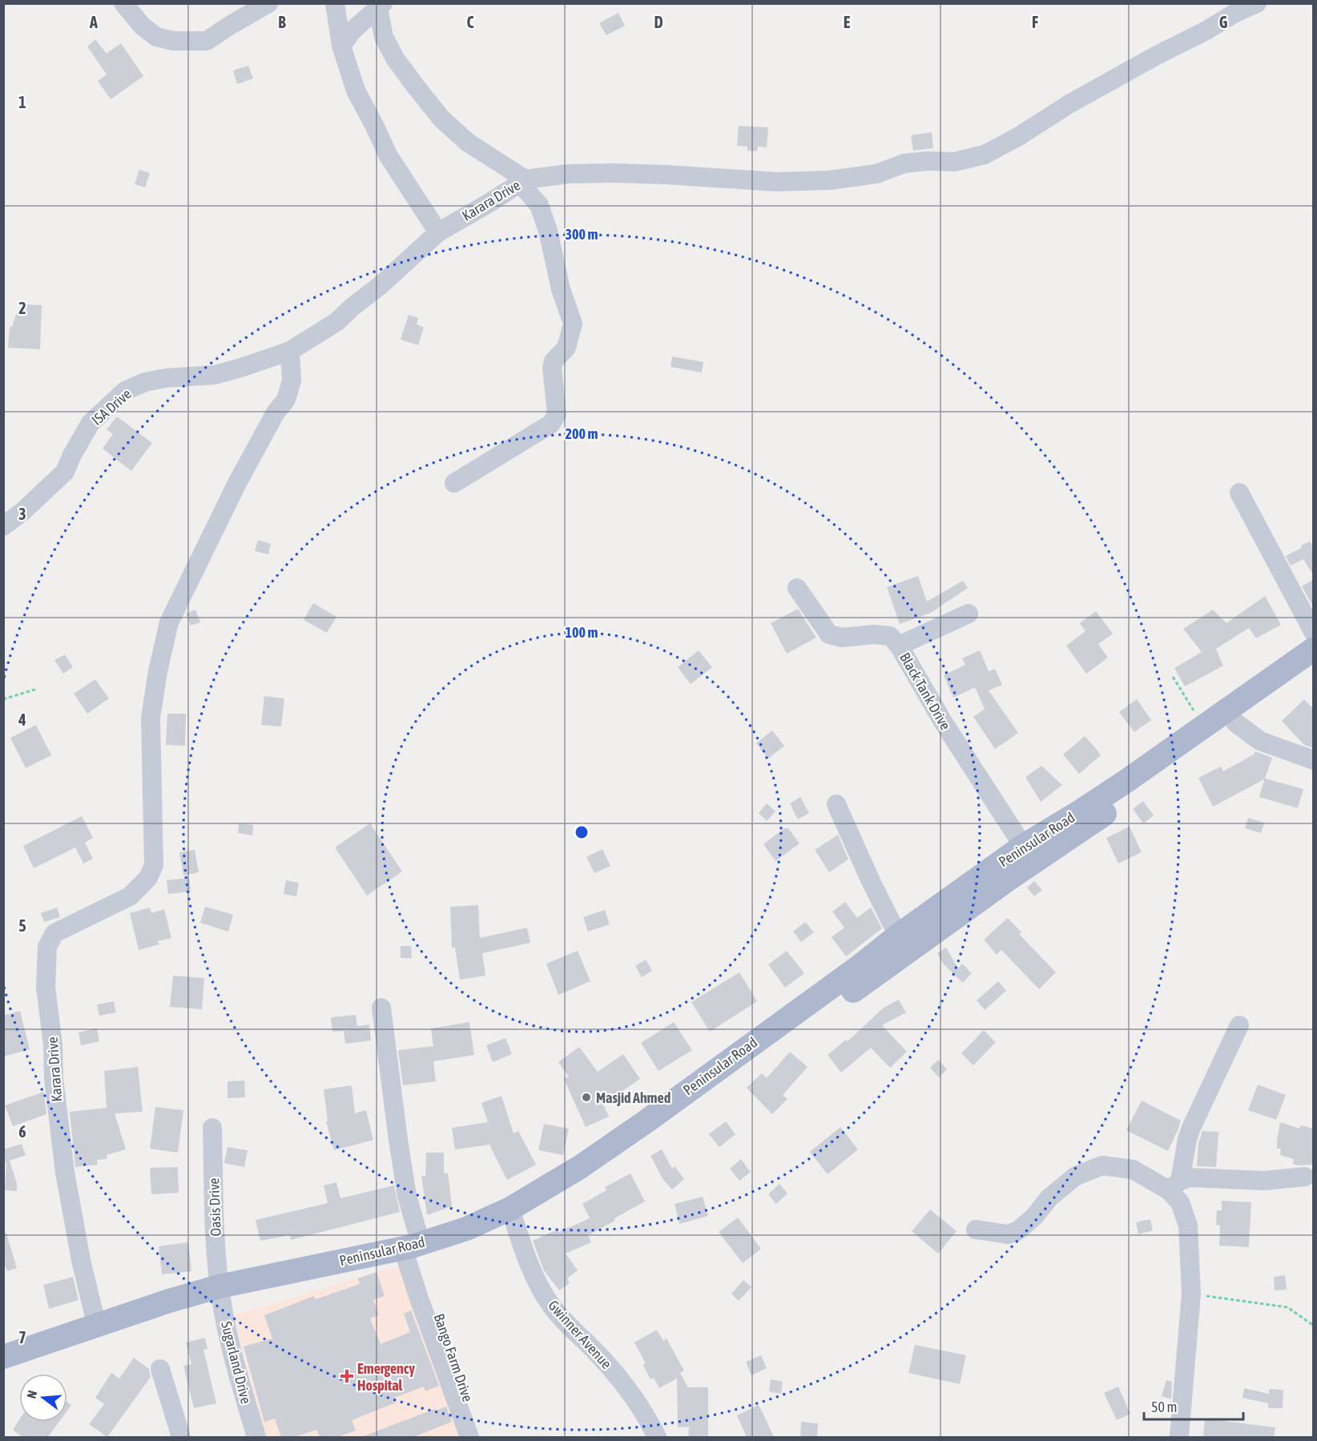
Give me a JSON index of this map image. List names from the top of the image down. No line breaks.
{"streets":{"main road":["Peninsular Road"],"street":["Karara Drive","ISA Drive","Black Tank Drive","Oasis Drive","Gwinner Avenue","Bango Farm Drive","Sugarland Drive"]},"crossings":[["Karara Drive","ISA Drive"],["Karara Drive","Peninsular Road"],["Black Tank Drive","Peninsular Road"],["Peninsular Road","Oasis Drive"],["Peninsular Road","Gwinner Avenue"],["Peninsular Road","Sugarland Drive"],["Oasis Drive","Sugarland Drive"]],"places":{"other":["Masjid Ahmed"],"health":["Emergency Hospital"]},"scale_bar":"50 m","north":"left","grid":{"columns":["A","B","C","D","E","F","G"],"rows":["1","2","3","4","5","6","7"]},"rings":["300 m","200 m","100 m"]}
